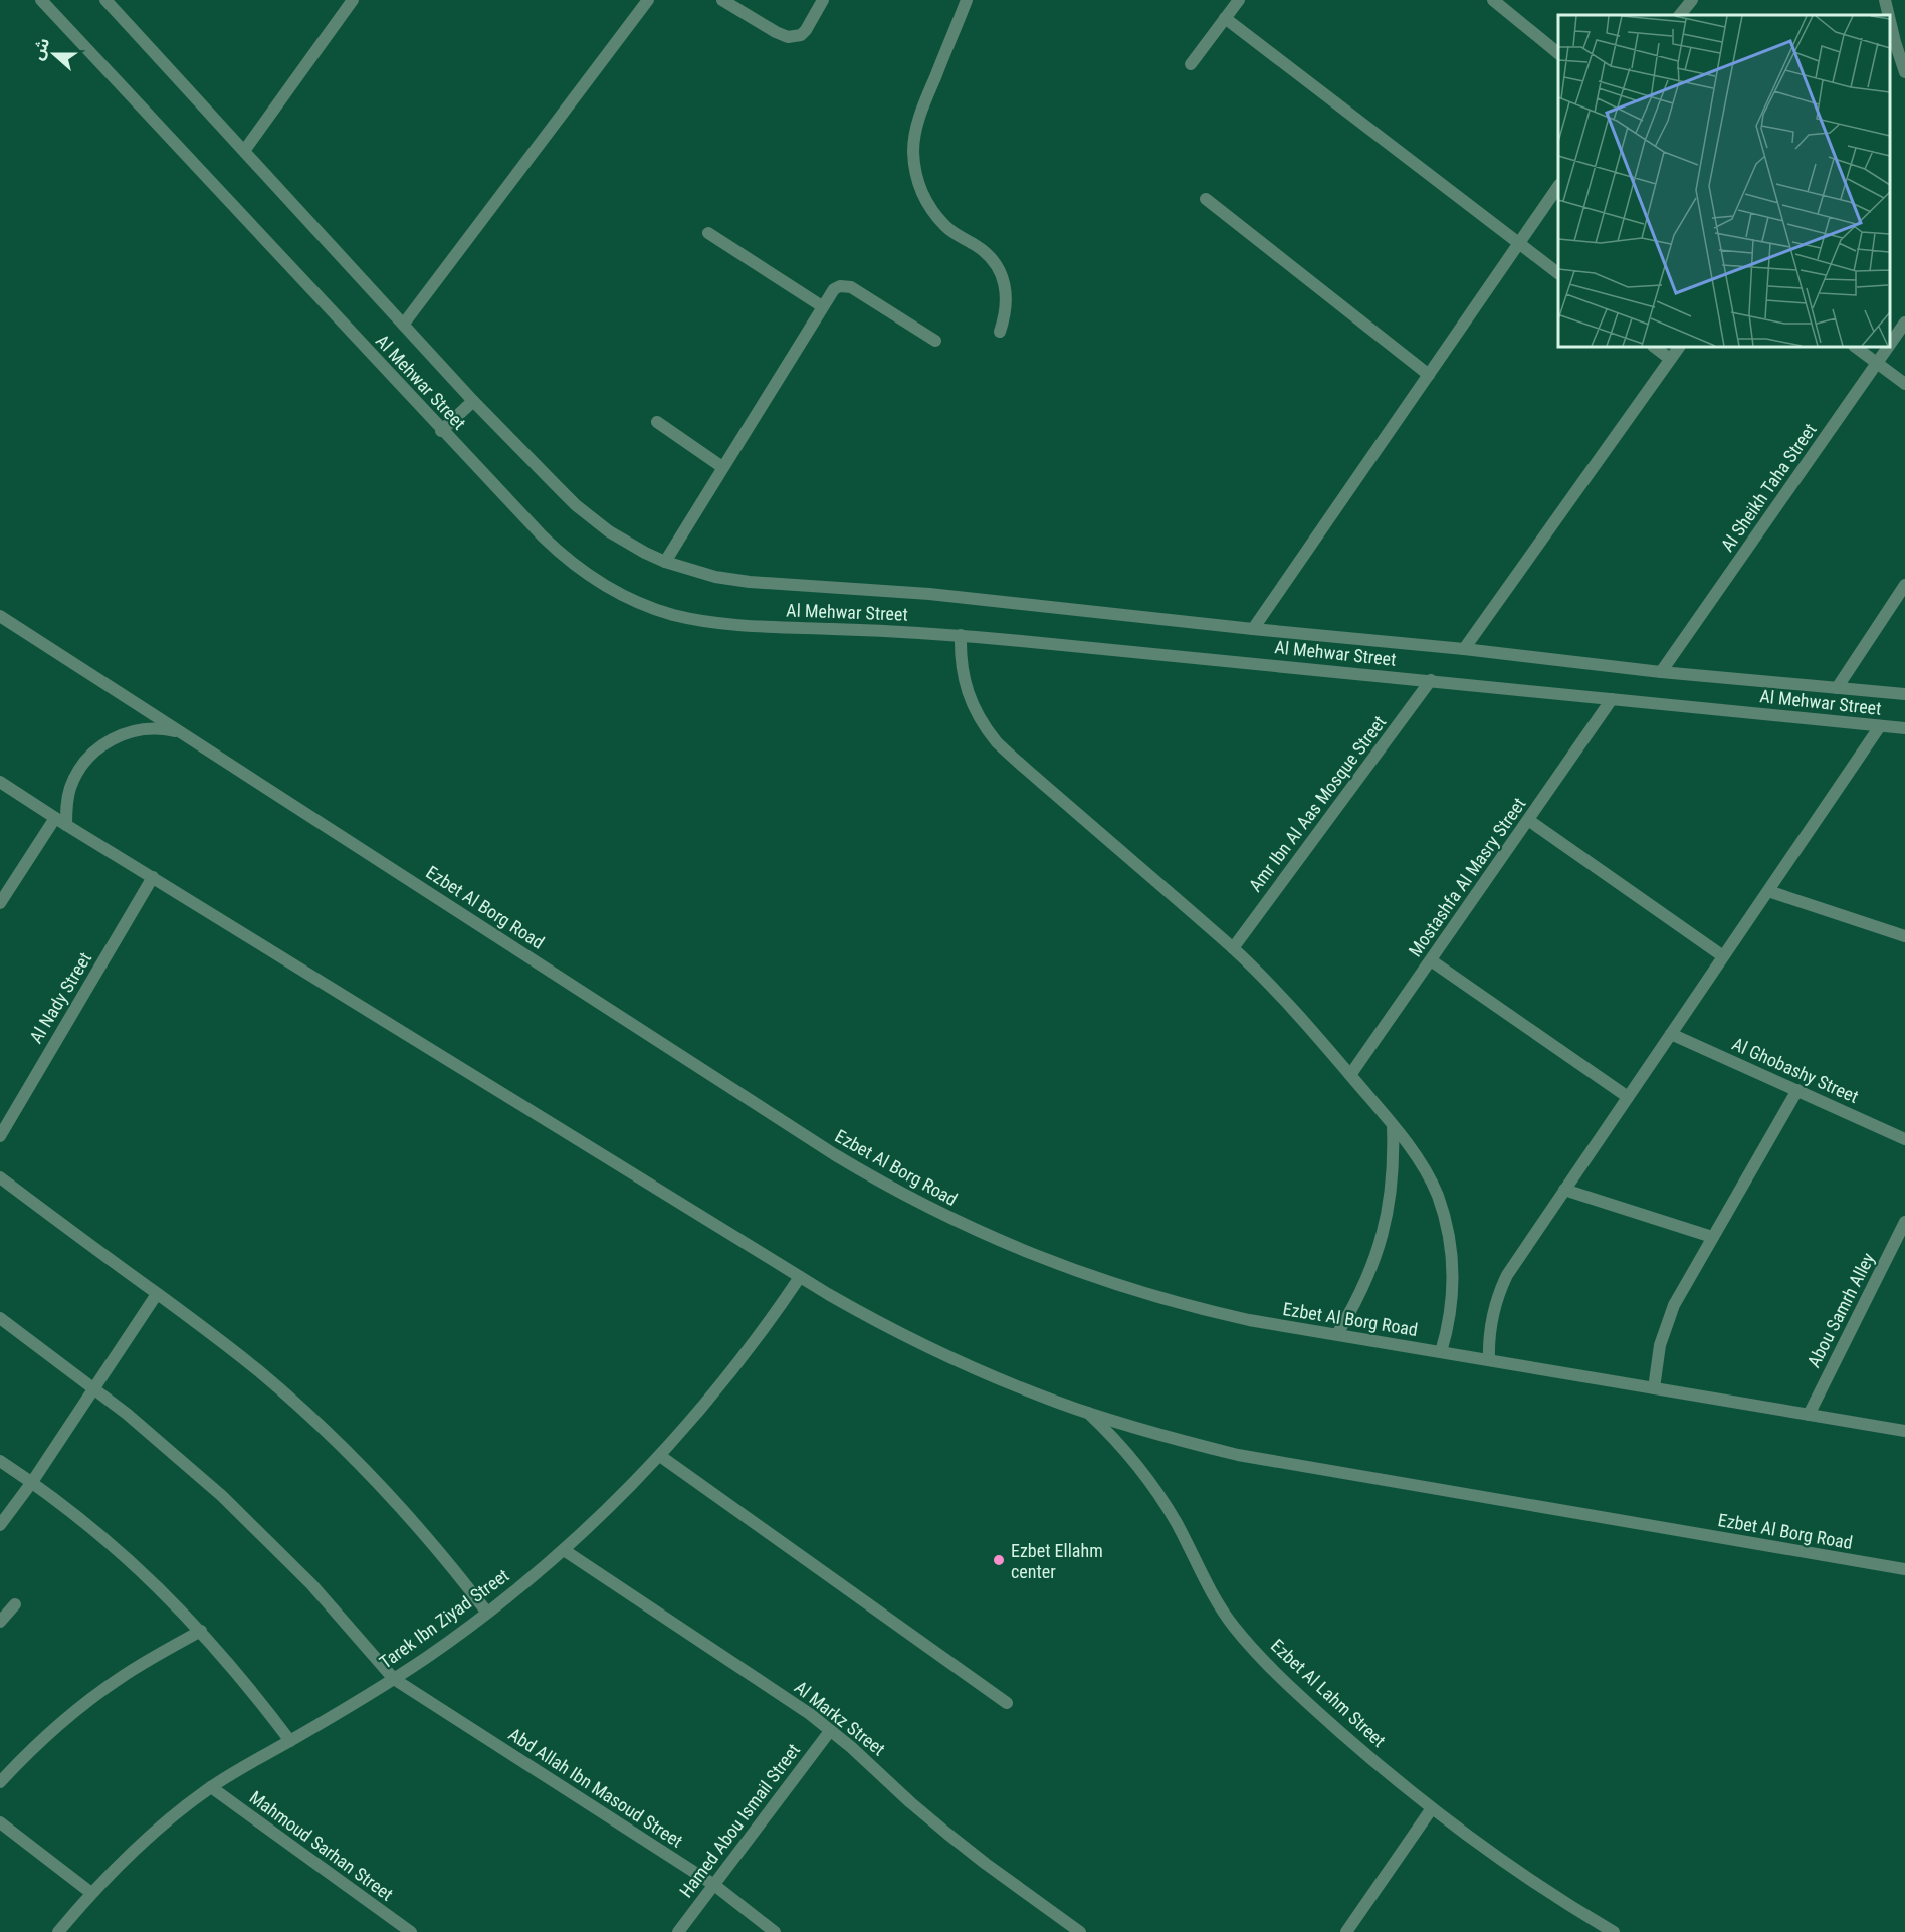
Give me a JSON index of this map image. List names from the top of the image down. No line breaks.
{"streets":{"street":["Al Mehwar Street","Al Sheikh Taha Street","Amr Ibn Al Aas Mosque Street","Mostashfa Al Masry Street","Ezbet Al Borg Road","Al Nady Street","Al Ghobashy Street","Abou Samrh Alley","Tarek Ibn Ziyad Street","Ezbet Al Lahm Street","Al Markz Street","Abd Allah Ibn Masoud Street","Hamed Abou Ismail Street","Mahmoud Sarhan Street"]},"crossings":[["Al Mehwar Street","Al Sheikh Taha Street"],["Al Mehwar Street","Amr Ibn Al Aas Mosque Street"],["Al Mehwar Street","Mostashfa Al Masry Street"],["Ezbet Al Borg Road","Al Nady Street"],["Ezbet Al Borg Road","Abou Samrh Alley"],["Ezbet Al Borg Road","Tarek Ibn Ziyad Street"],["Ezbet Al Borg Road","Ezbet Al Lahm Street"],["Tarek Ibn Ziyad Street","Al Markz Street"],["Tarek Ibn Ziyad Street","Abd Allah Ibn Masoud Street"],["Tarek Ibn Ziyad Street","Mahmoud Sarhan Street"],["Al Markz Street","Hamed Abou Ismail Street"],["Abd Allah Ibn Masoud Street","Hamed Abou Ismail Street"]],"places":["Ezbet Ellahm center"],"north":"left"}
